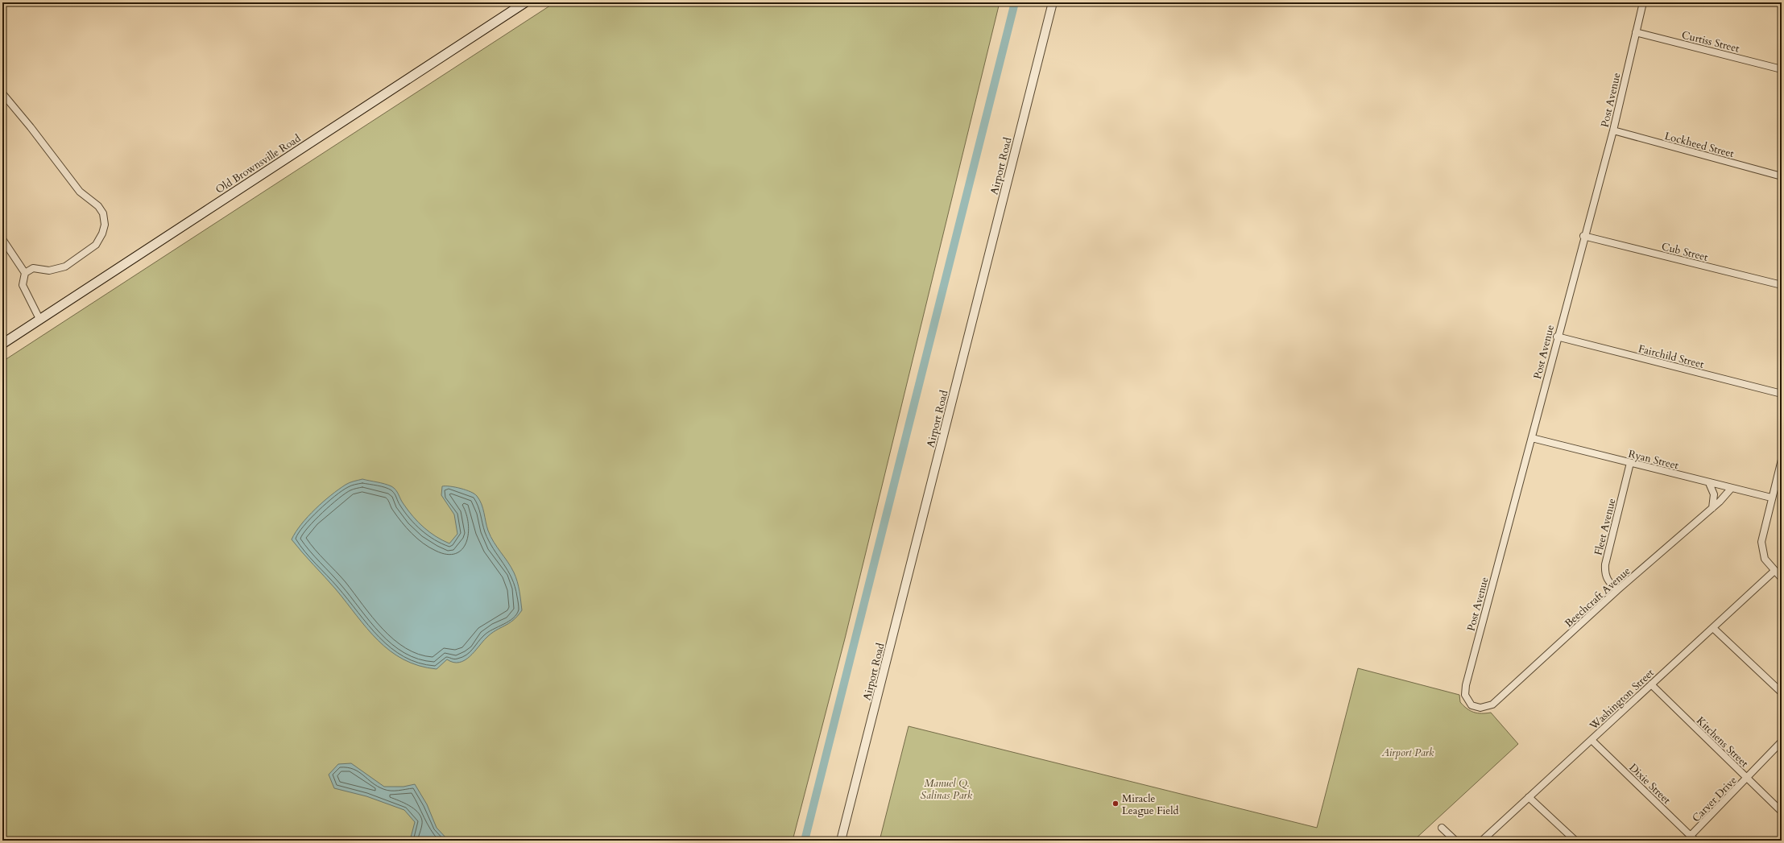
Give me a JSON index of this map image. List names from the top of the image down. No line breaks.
{"streets":{"main road":["Old Brownsville Road"],"street":["Curtiss Street","Post Avenue","Lockheed Street","Airport Road","Cub Street","Fairchild Street","Ryan Street","Fleet Avenue","Beechcraft Avenue","Washington Street","Kitchens Street","Dixie Street","Carver Drive"]},"crossings":[["Curtiss Street","Post Avenue"],["Post Avenue","Lockheed Street"],["Post Avenue","Cub Street"],["Post Avenue","Fairchild Street"],["Post Avenue","Ryan Street"],["Post Avenue","Beechcraft Avenue"],["Ryan Street","Fleet Avenue"],["Ryan Street","Beechcraft Avenue"],["Fleet Avenue","Beechcraft Avenue"],["Washington Street","Kitchens Street"],["Washington Street","Dixie Street"],["Kitchens Street","Carver Drive"],["Dixie Street","Carver Drive"]],"parks":["Airport Park","Manuel Q. Salinas Park"],"places":["Miracle League Field"]}
